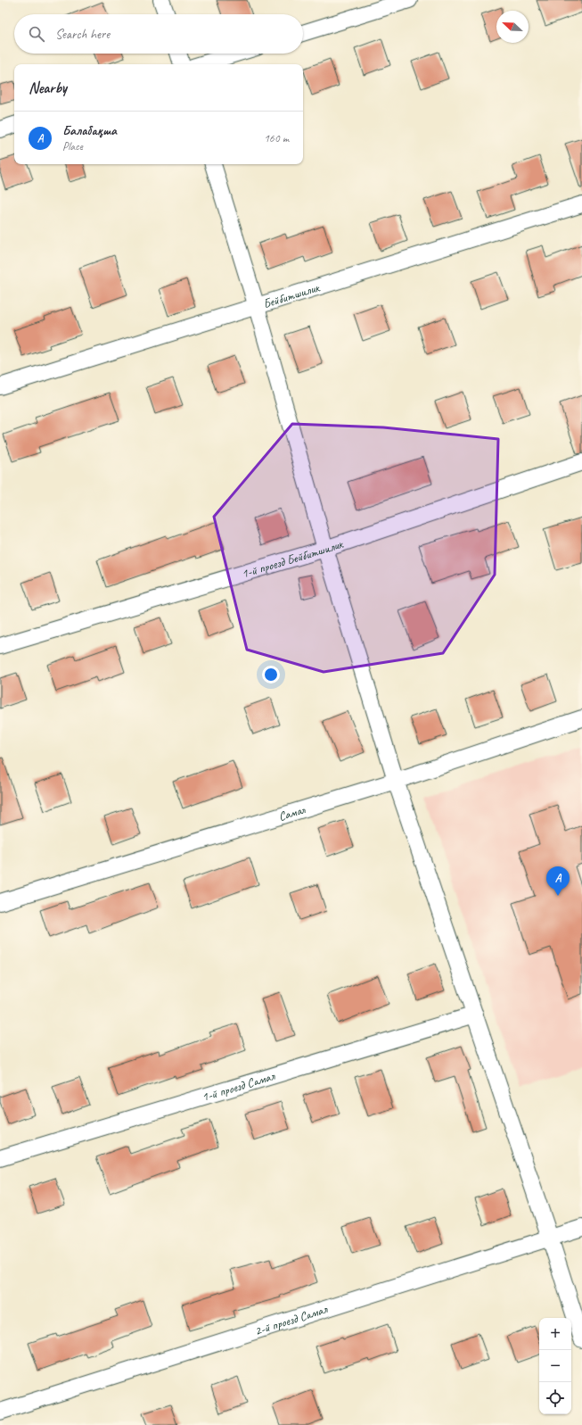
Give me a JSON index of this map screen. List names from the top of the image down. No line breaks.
{"streets":{"street":["Бейбитшилик","1-й проезд Бейбитшилик","Самал","1-й проезд Самал","2-й проезд Самал"]},"north":"top left","page":{"search":"Search here","heading":"Nearby","list":[{"mark":"A","name":"Балабақша","note":"Place","value":"160 m"}],"pins":"A","map_buttons":["+","−"]}}
